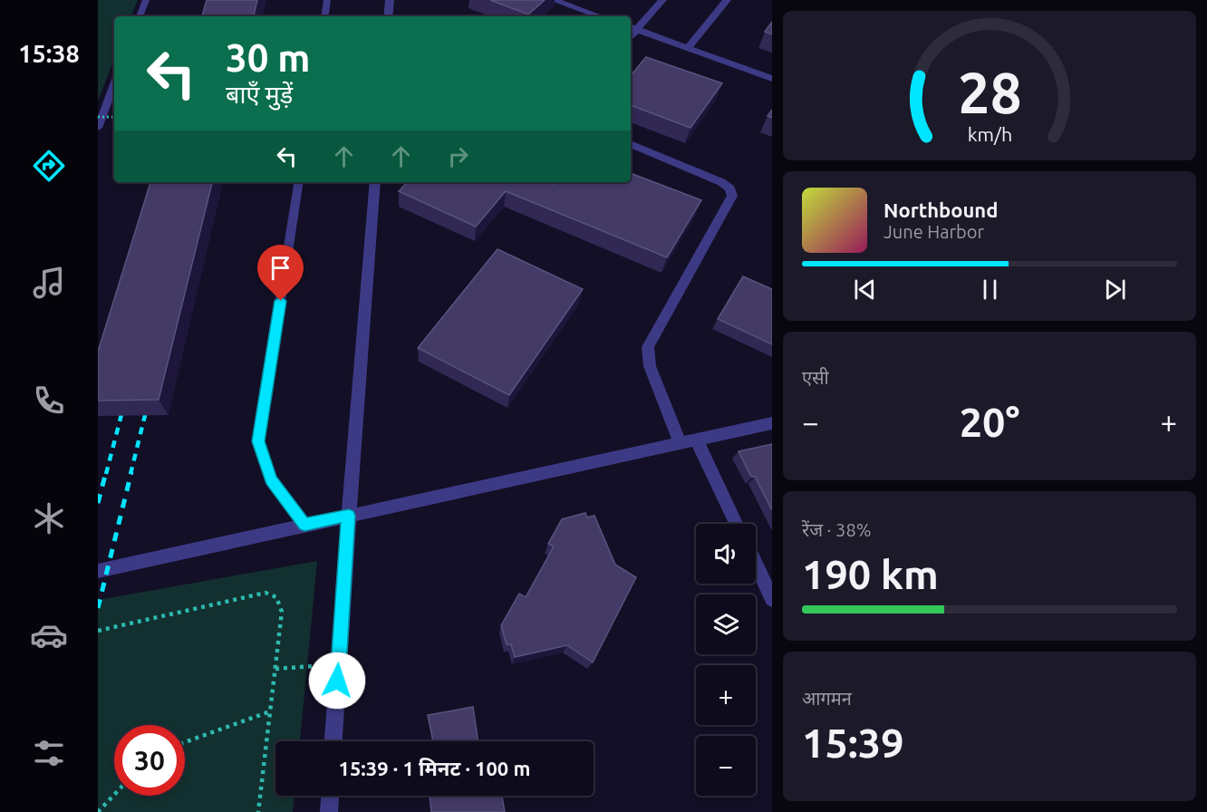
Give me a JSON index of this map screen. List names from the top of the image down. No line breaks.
{"page":{"tabs":"15:38","turn":["30 m","बाएँ मुड़ें"],"song":["Northbound","June Harbor"],"tile":["एसी",["रेंज · 38%","190 km"],["आगमन","15:39"]],"heat":["−","20°","+"],"map_buttons":["+","−"],"limit":"30","trip":"15:39 · 1 मिनट · 100 m","gauge":["28","km/h"]}}
